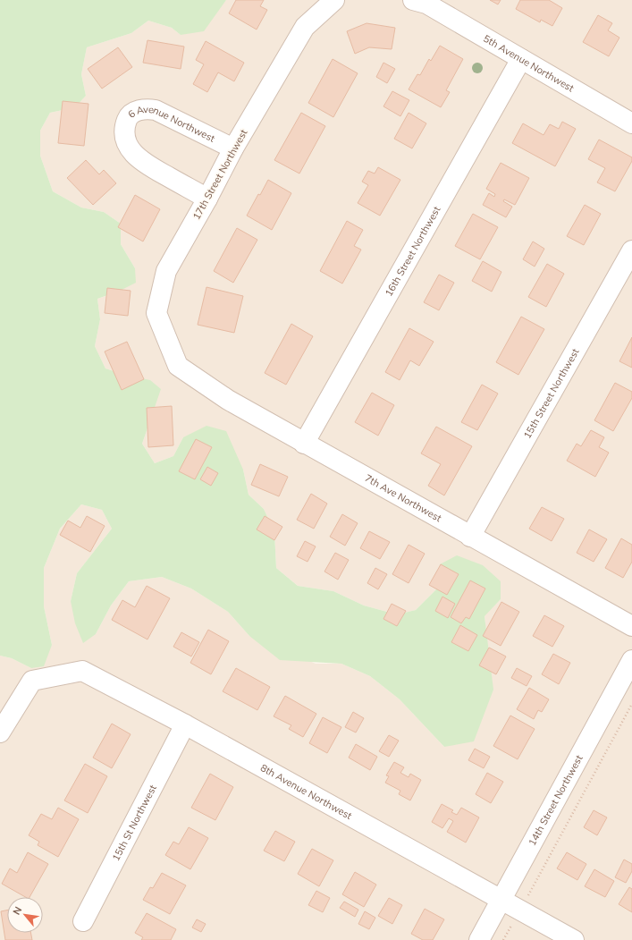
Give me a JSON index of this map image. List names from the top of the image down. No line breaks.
{"streets":{"street":["5th Avenue Northwest","6 Avenue Northwest","17th Street Northwest","16th Street Northwest","15th Street Northwest","7th Ave Northwest","8th Avenue Northwest","14th Street Northwest","15th St Northwest"]},"crossings":[["5th Avenue Northwest","16th Street Northwest"],["6 Avenue Northwest","17th Street Northwest"],["17th Street Northwest","7th Ave Northwest"],["16th Street Northwest","7th Ave Northwest"],["15th Street Northwest","7th Ave Northwest"],["8th Avenue Northwest","14th Street Northwest"],["8th Avenue Northwest","15th St Northwest"]],"north":"top left"}
